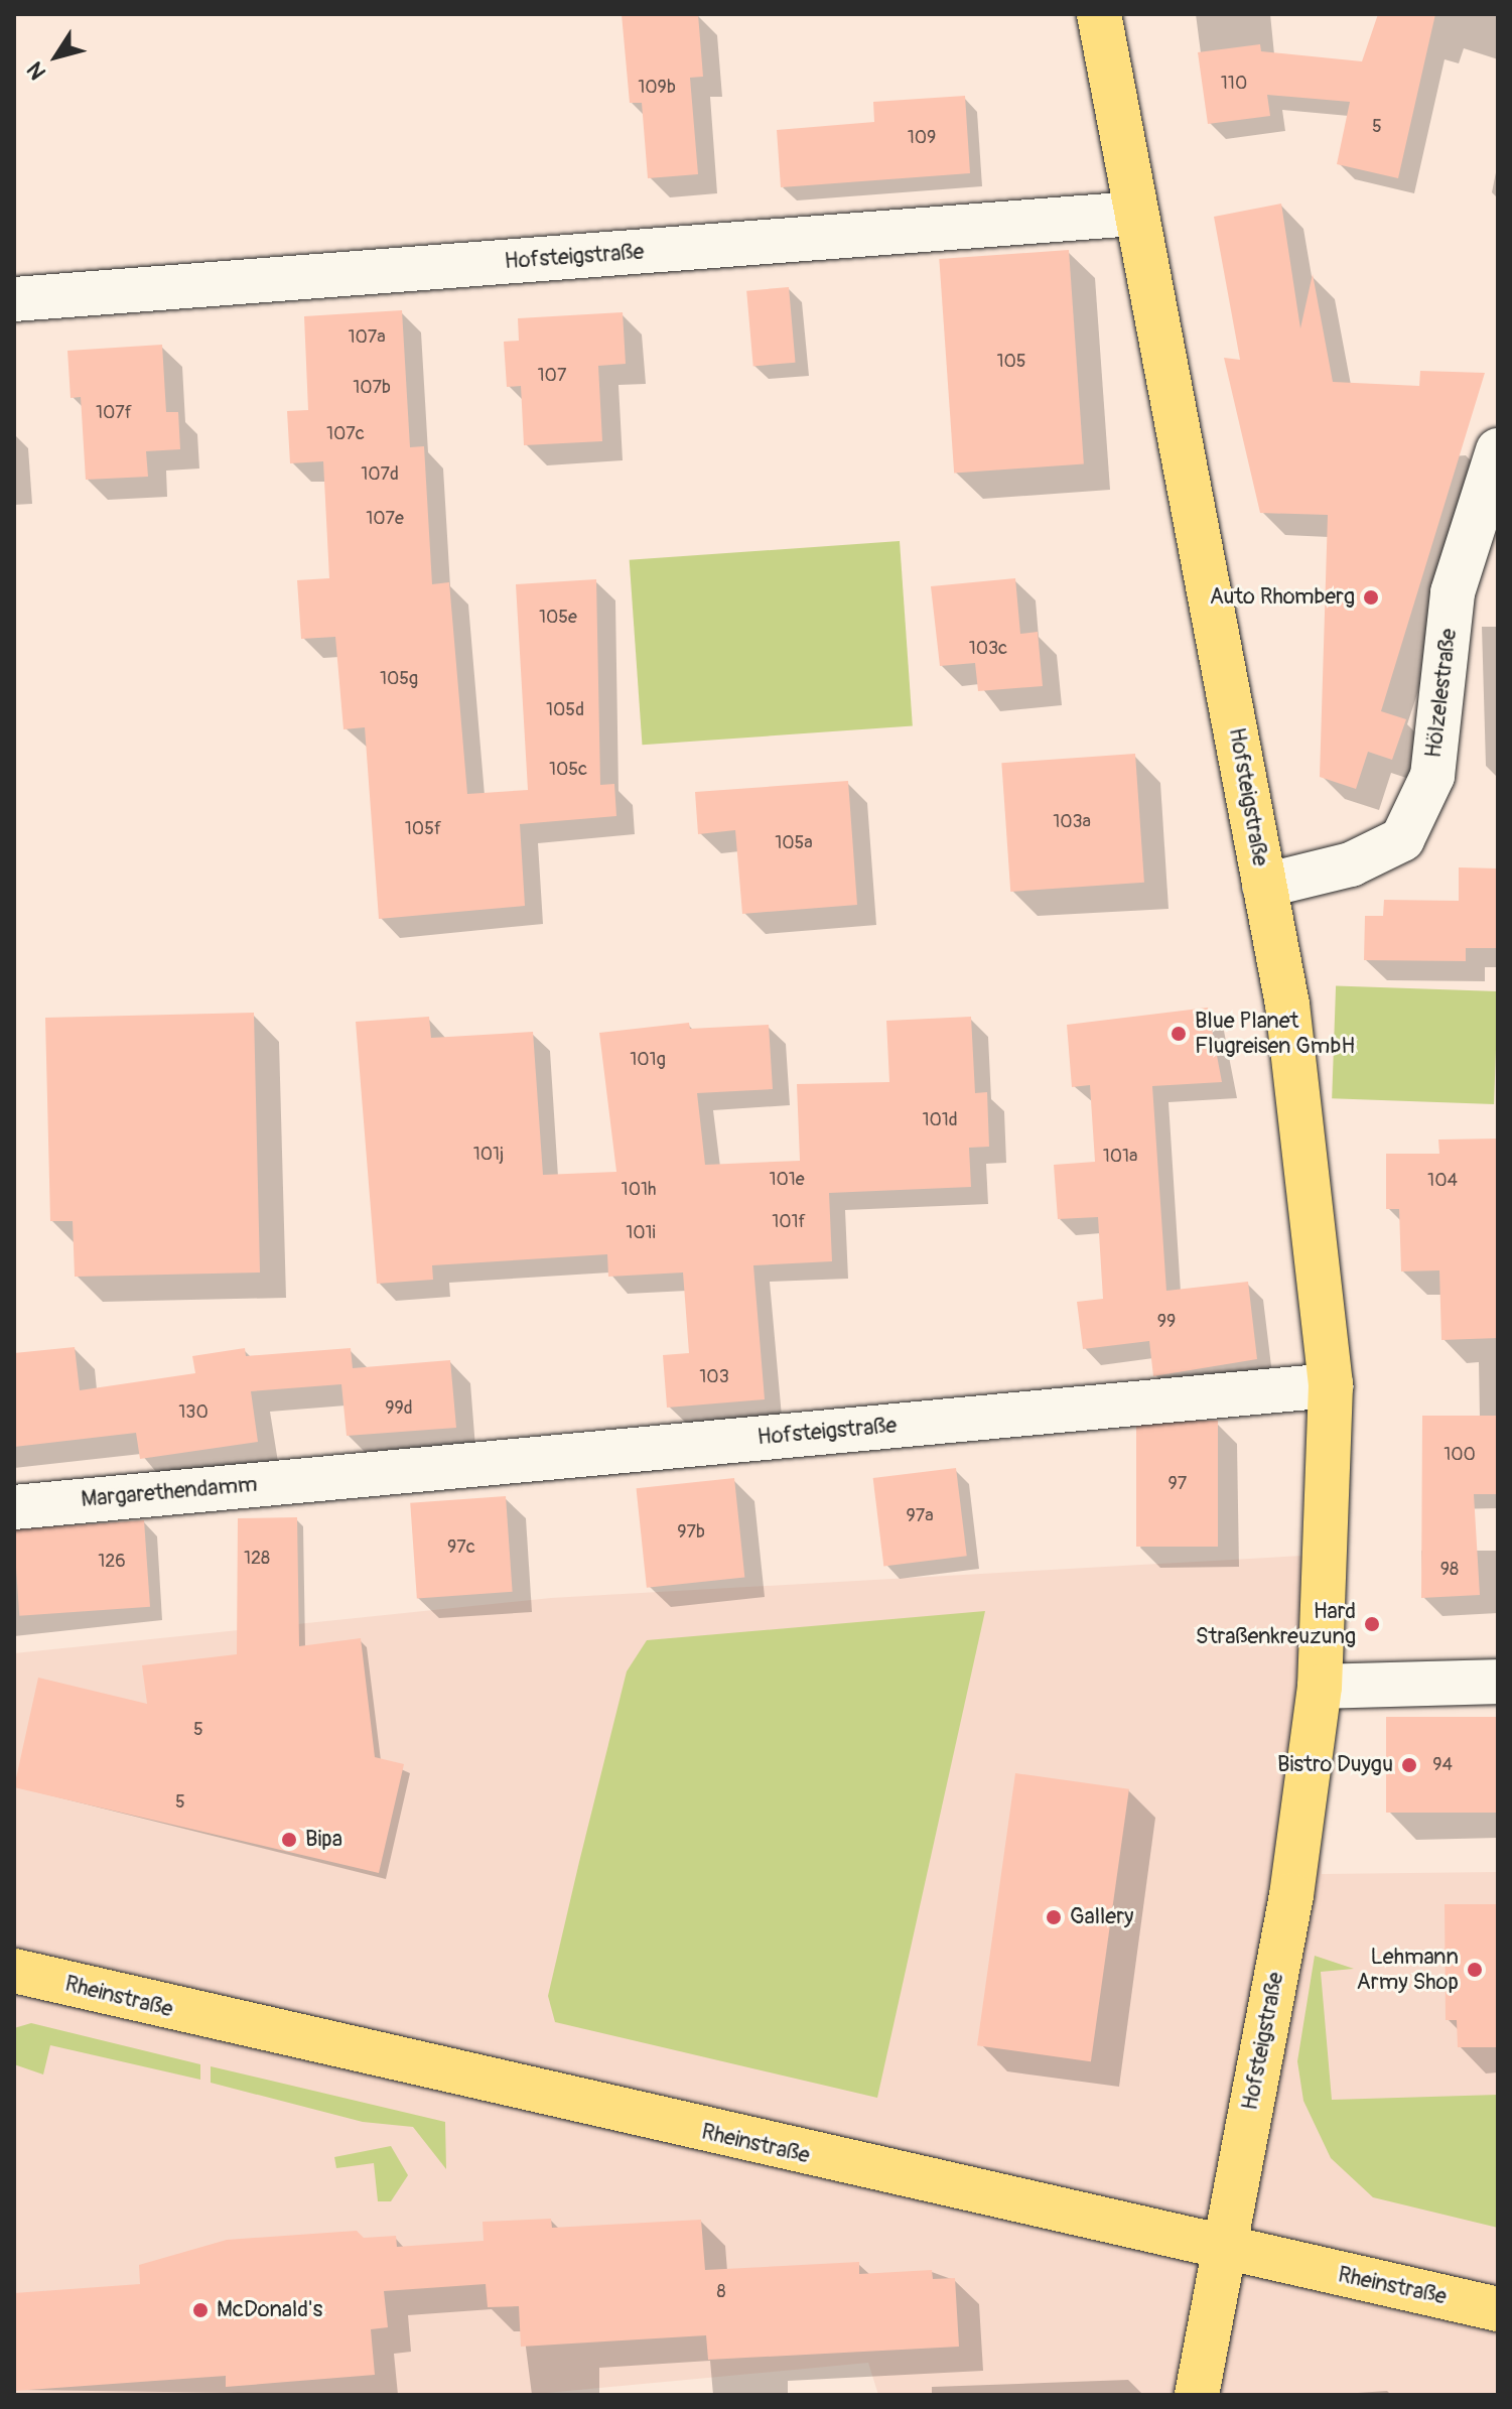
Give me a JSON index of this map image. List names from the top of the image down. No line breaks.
{"streets":{"main road":["Hofsteigstraße","Rheinstraße"],"street":["Hölzelestraße","Margarethendamm"]},"crossings":[["Hofsteigstraße","Hölzelestraße"],["Hofsteigstraße","Margarethendamm"],["Hofsteigstraße","Rheinstraße"]],"places":["Auto Rhomberg","Blue Planet Flugreisen GmbH","Hard Straßenkreuzung","Bistro Duygu","Bipa","Gallery","Lehmann Army Shop","McDonald's"],"house_numbers":["110","109b","5","109","107a","105","107","107b","107f","107c","107d","107e","105e","103c","105g","105d","105c","103a","105f","105a","101g","101d","101j","101a","101e","104","101h","101f","101i","99","103","99d","130","100","97","97a","97b","97c","128","126","98","5","94","5","8"],"north":"bottom left"}
